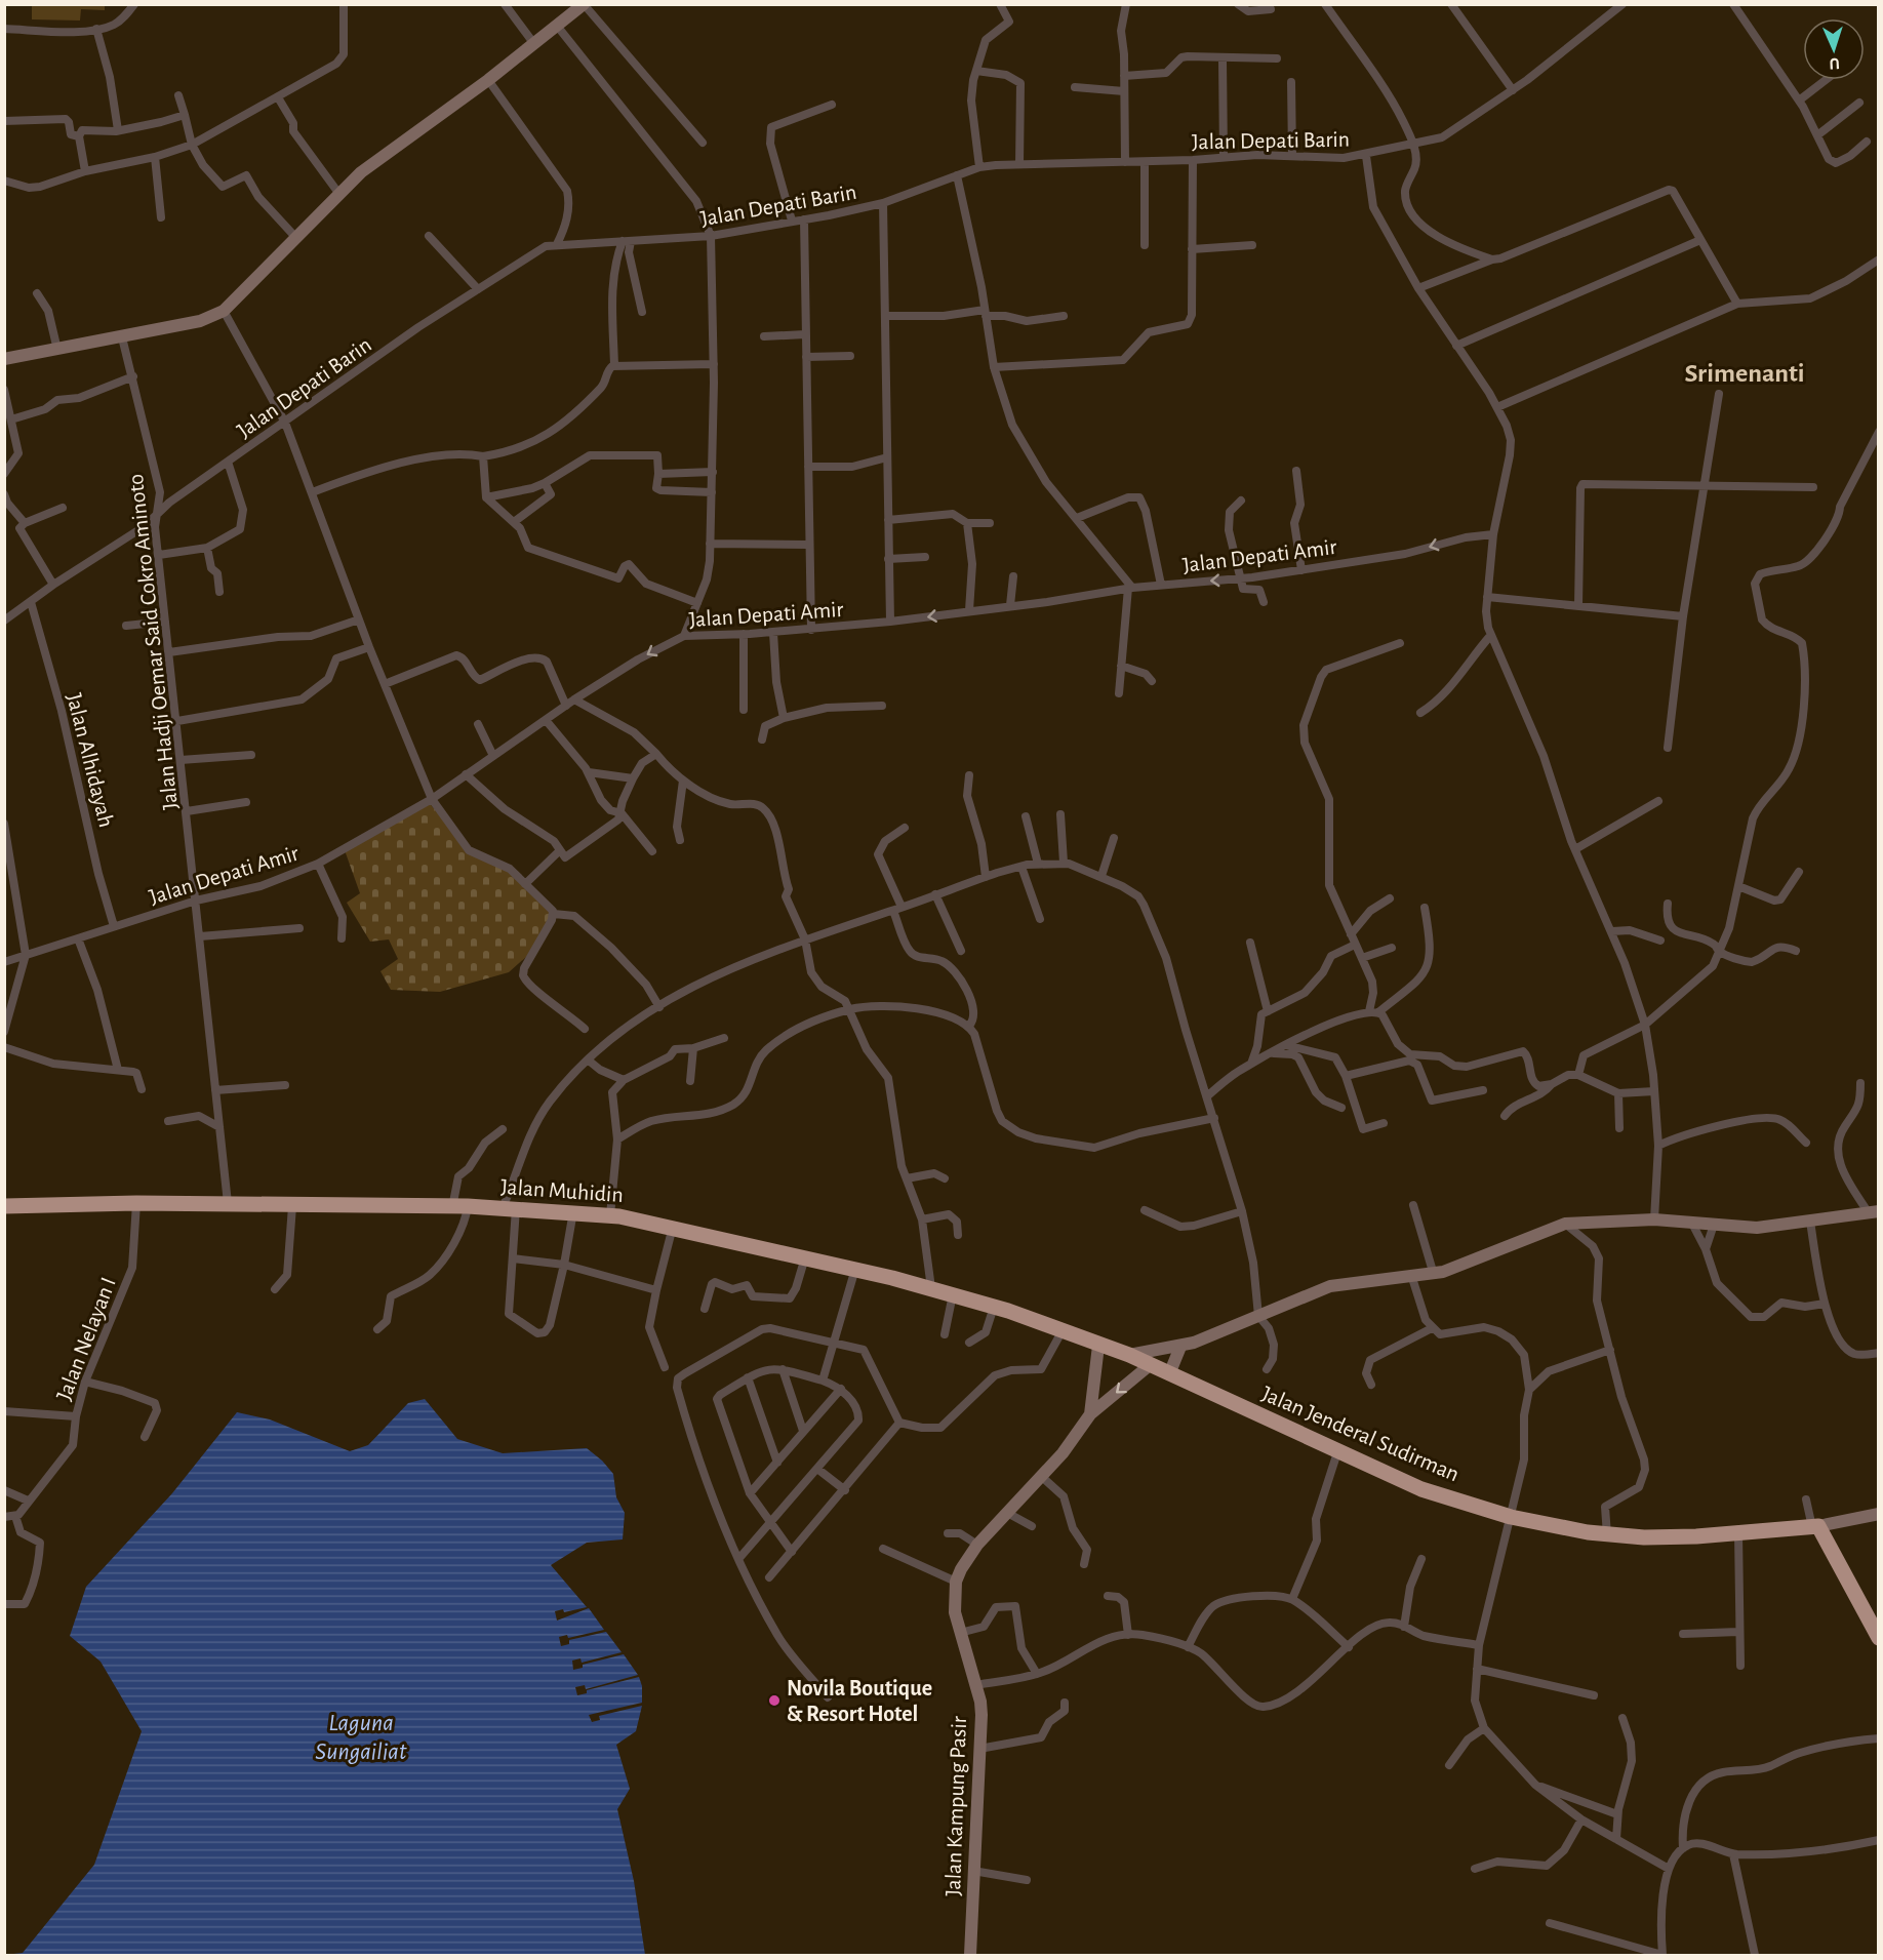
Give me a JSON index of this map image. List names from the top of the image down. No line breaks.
{"streets":{"highway":["Jalan Muhidin","Jalan Jenderal Sudirman"],"main road":["Jalan Kampung Pasir"],"street":["Jalan Depati Barin","Jalan Depati Amir","Jalan Hadji Oemar Said Cokro Aminoto","Jalan Alhidayah","Jalan Nelayan I"]},"crossings":[["Jalan Depati Barin","Jalan Hadji Oemar Said Cokro Aminoto"],["Jalan Depati Barin","Jalan Alhidayah"],["Jalan Depati Amir","Jalan Hadji Oemar Said Cokro Aminoto"],["Jalan Depati Amir","Jalan Alhidayah"],["Jalan Hadji Oemar Said Cokro Aminoto","Jalan Muhidin"],["Jalan Muhidin","Jalan Nelayan I"],["Jalan Muhidin","Jalan Jenderal Sudirman"],["Jalan Muhidin","Jalan Kampung Pasir"],["Jalan Jenderal Sudirman","Jalan Kampung Pasir"]],"districts":["Srimenanti"],"water":["Laguna Sungailiat"],"places":["Novila Boutique & Resort Hotel"],"north":"bottom"}
